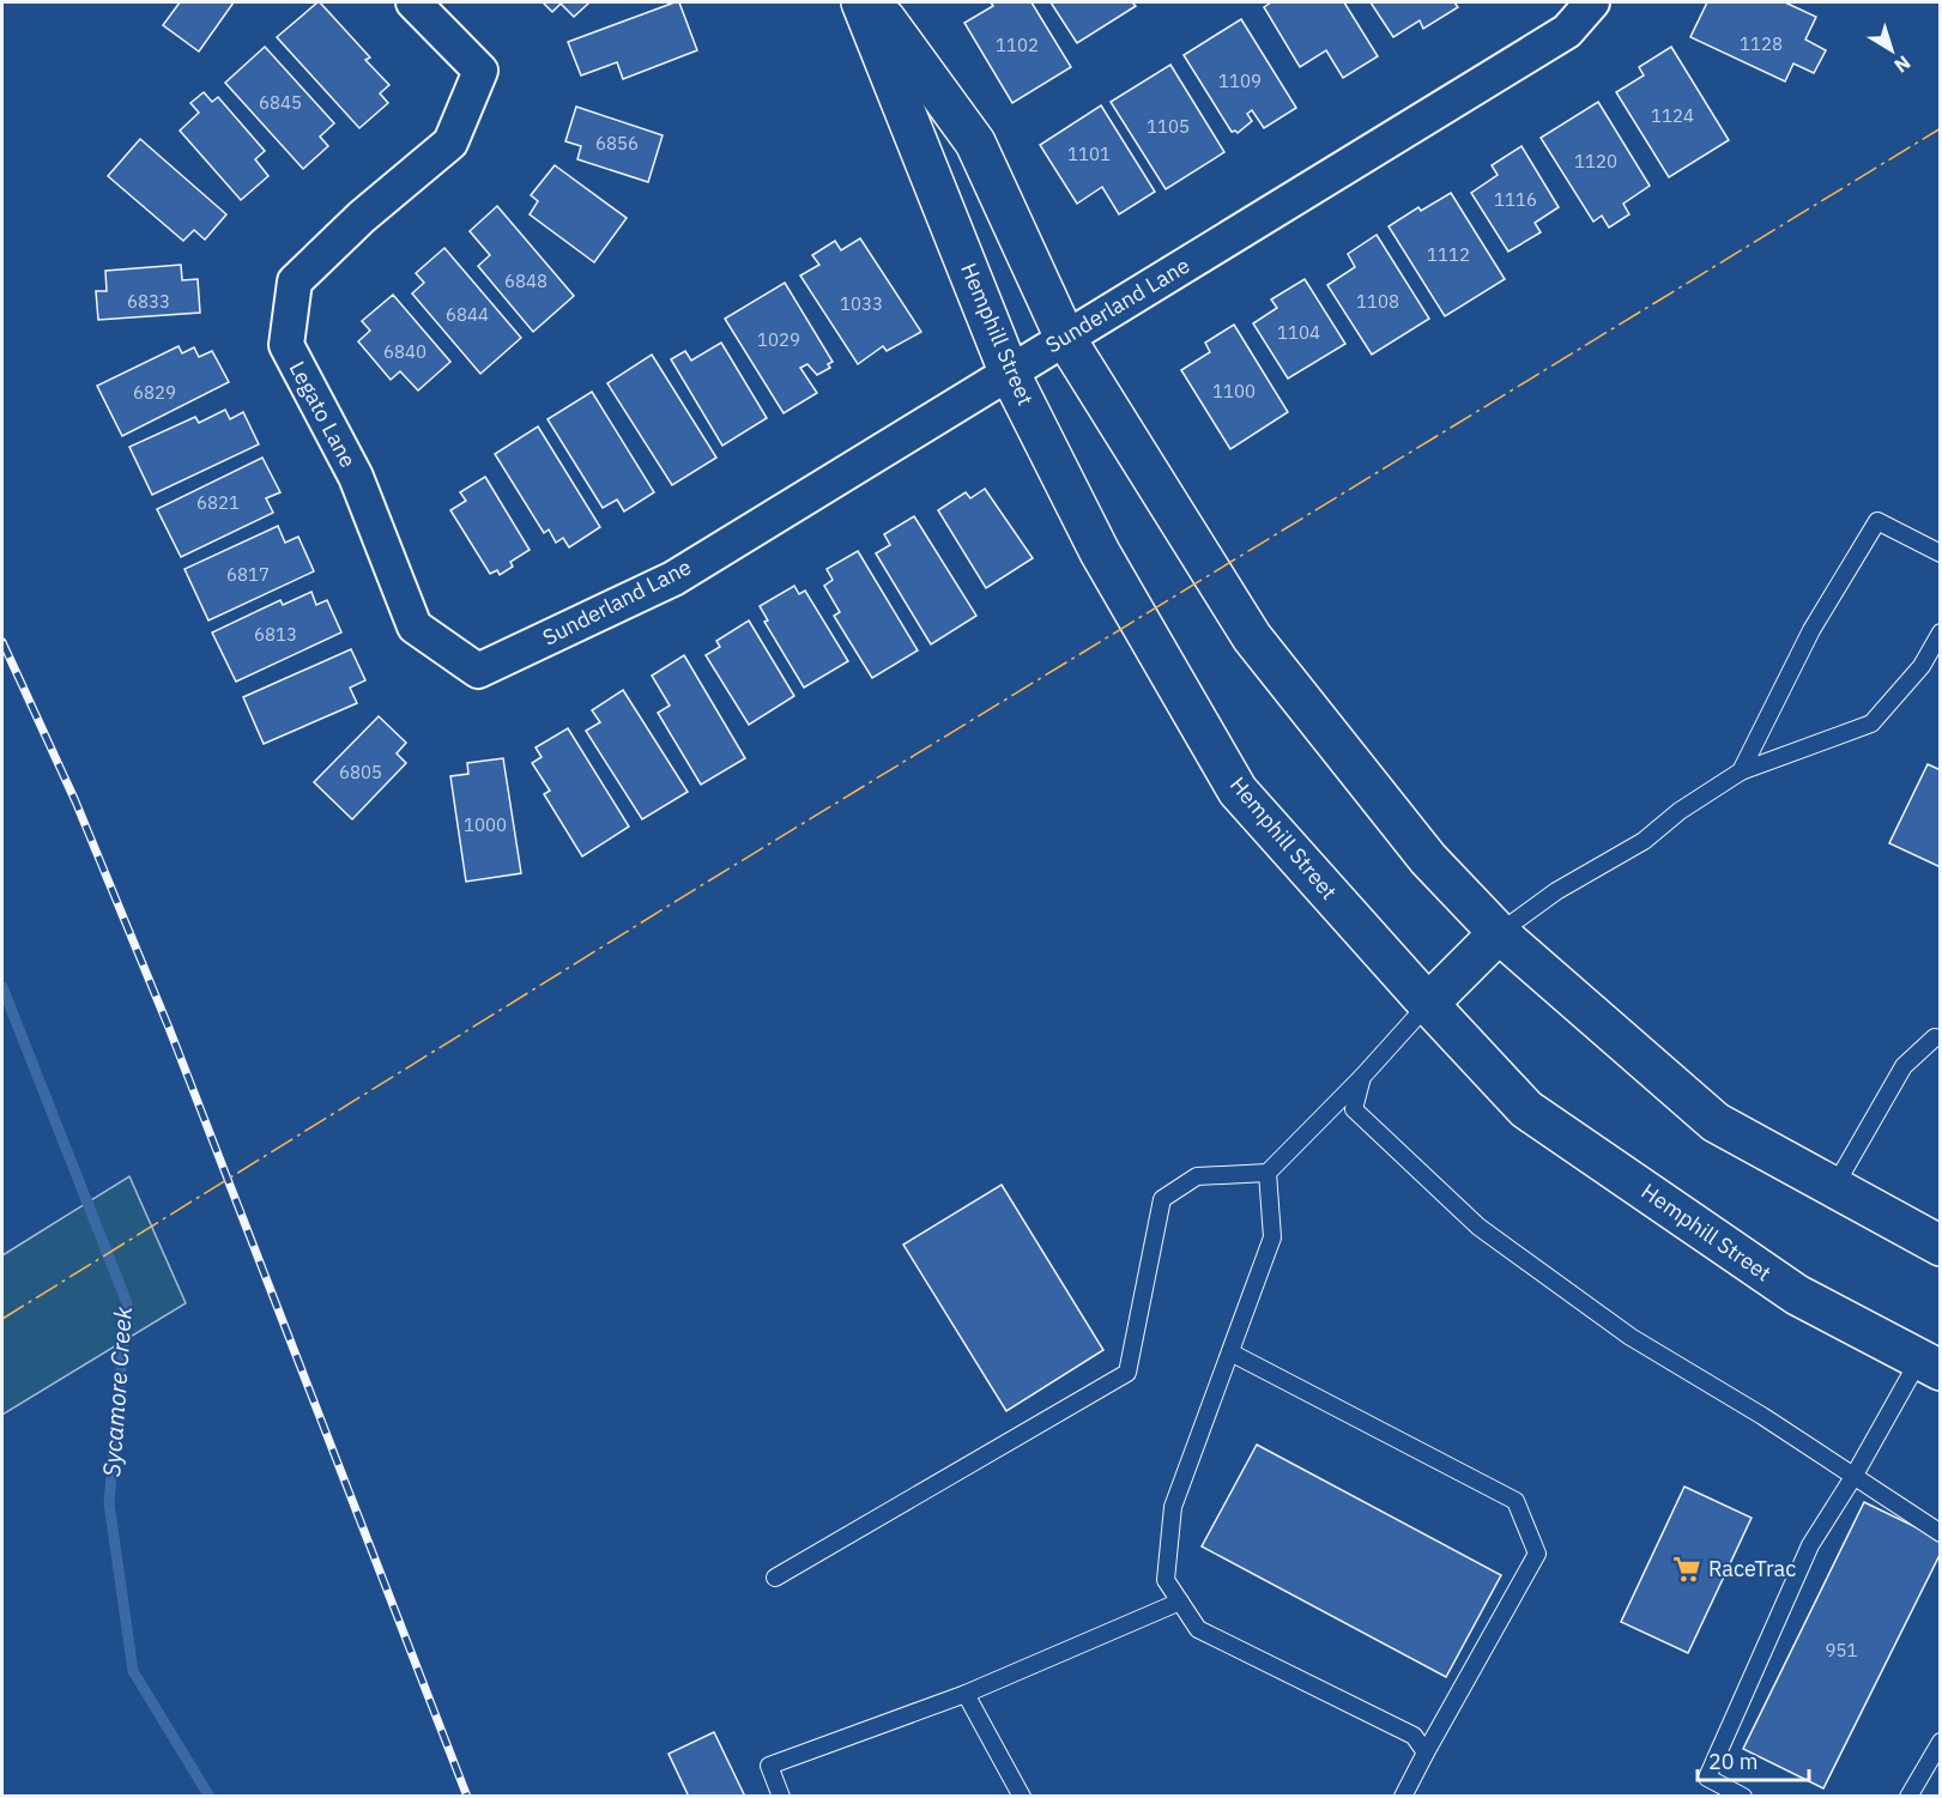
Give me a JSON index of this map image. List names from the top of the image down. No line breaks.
{"streets":{"street":["Sunderland Lane","Hemphill Street","Legato Lane"]},"crossings":[["Sunderland Lane","Hemphill Street"],["Sunderland Lane","Legato Lane"]],"water":["Sycamore Creek"],"places":{"supermarket":["RaceTrac"]},"house_numbers":["1128","1102","1109","6845","1124","1105","6856","1101","1120","1116","1112","6848","6833","1108","1033","6844","1104","1029","6840","1100","6829","6821","6817","6813","6805","1000","951"],"scale_bar":"20 m","north":"bottom right"}
